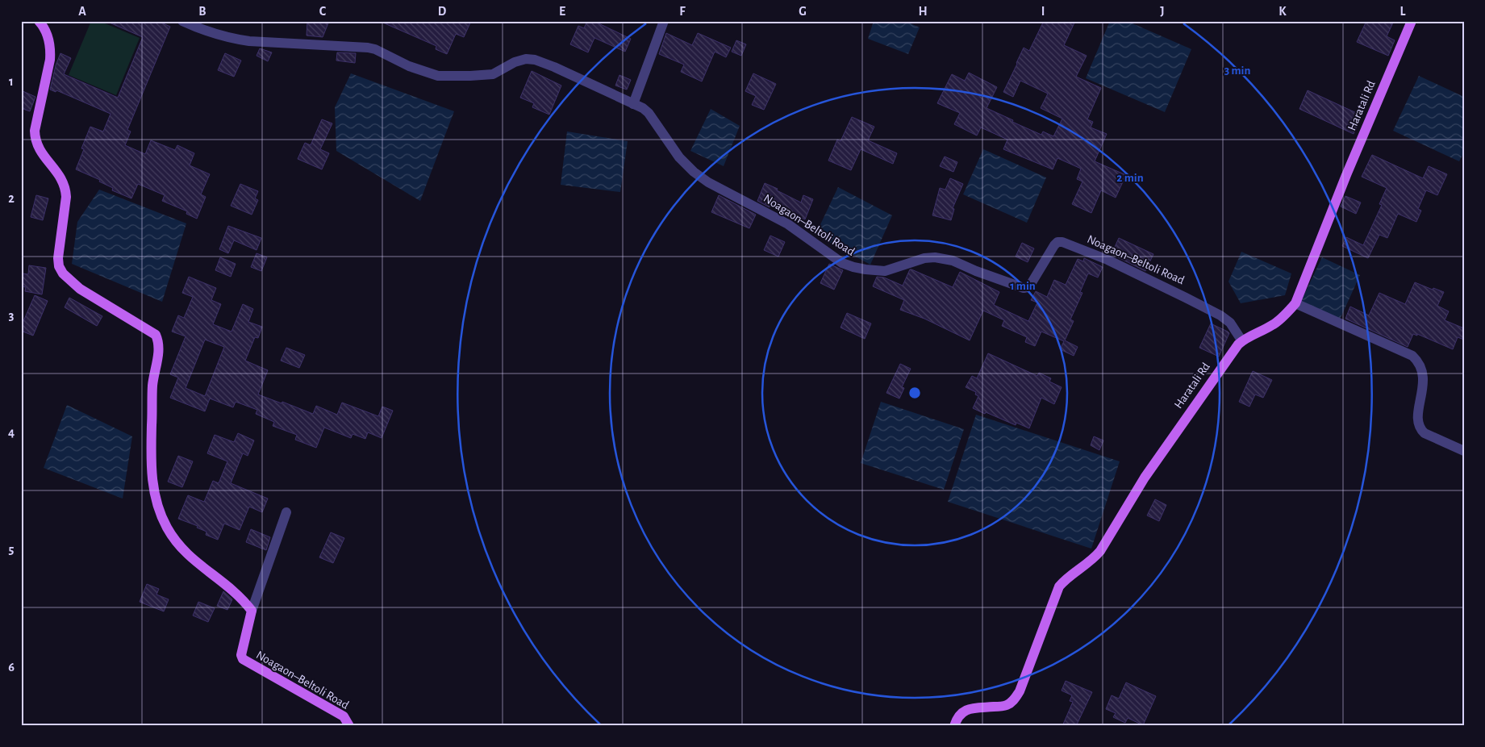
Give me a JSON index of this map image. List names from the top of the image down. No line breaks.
{"streets":{"main road":["Haratali Rd","Noagaon–Beltoli Road"]},"crossings":[["Haratali Rd","Noagaon–Beltoli Road"]],"grid":{"columns":["A","B","C","D","E","F","G","H","I","J","K","L"],"rows":["1","2","3","4","5","6"]},"rings":["3 min","2 min","1 min"]}
